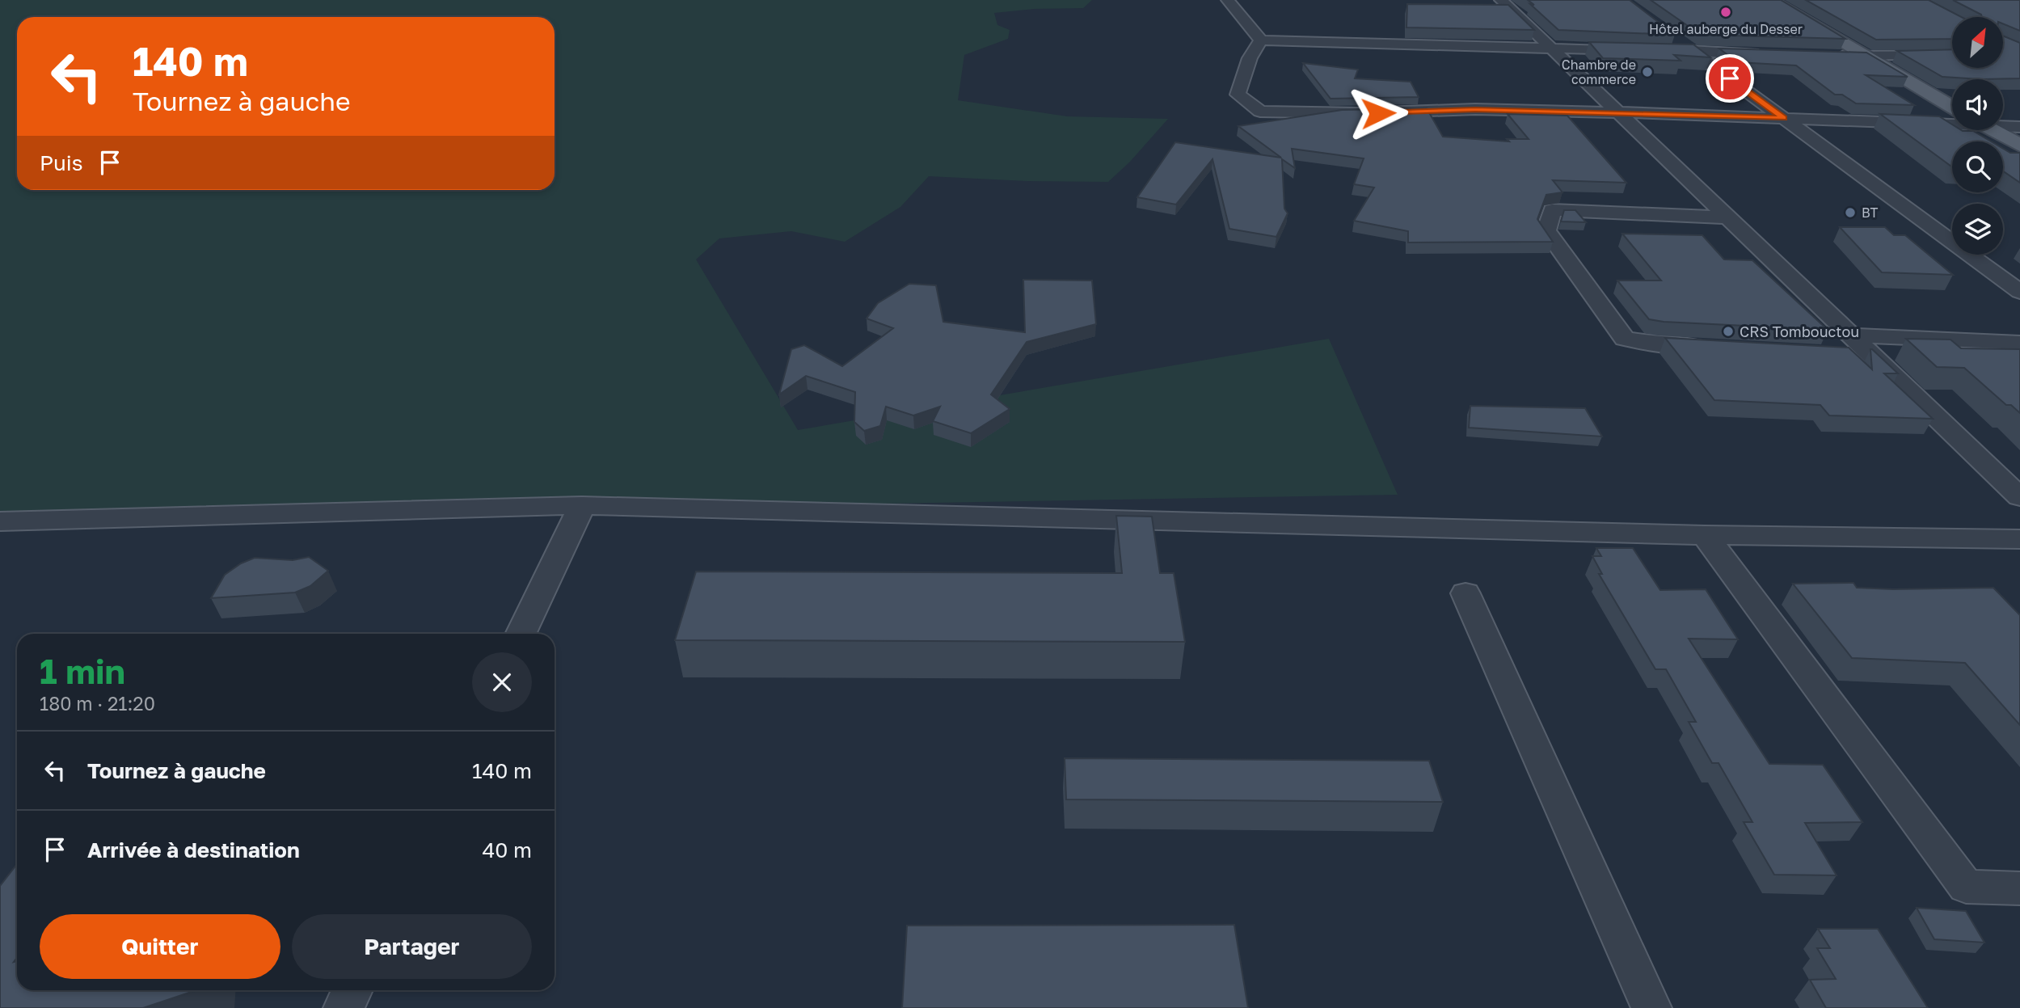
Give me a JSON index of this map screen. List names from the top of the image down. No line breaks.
{"places":["Hôtel auberge du Desser","Chambre de commerce","BT","CRS Tombouctou"],"north":"top right","page":{"turn":["140 m","Tournez à gauche"],"then":"Puis","heading":["1 min","180 m · 21:20"],"list":[{"name":"Tournez à gauche","value":"140 m"},{"name":"Arrivée à destination","value":"40 m"}],"buttons":["Quitter","Partager"]}}
